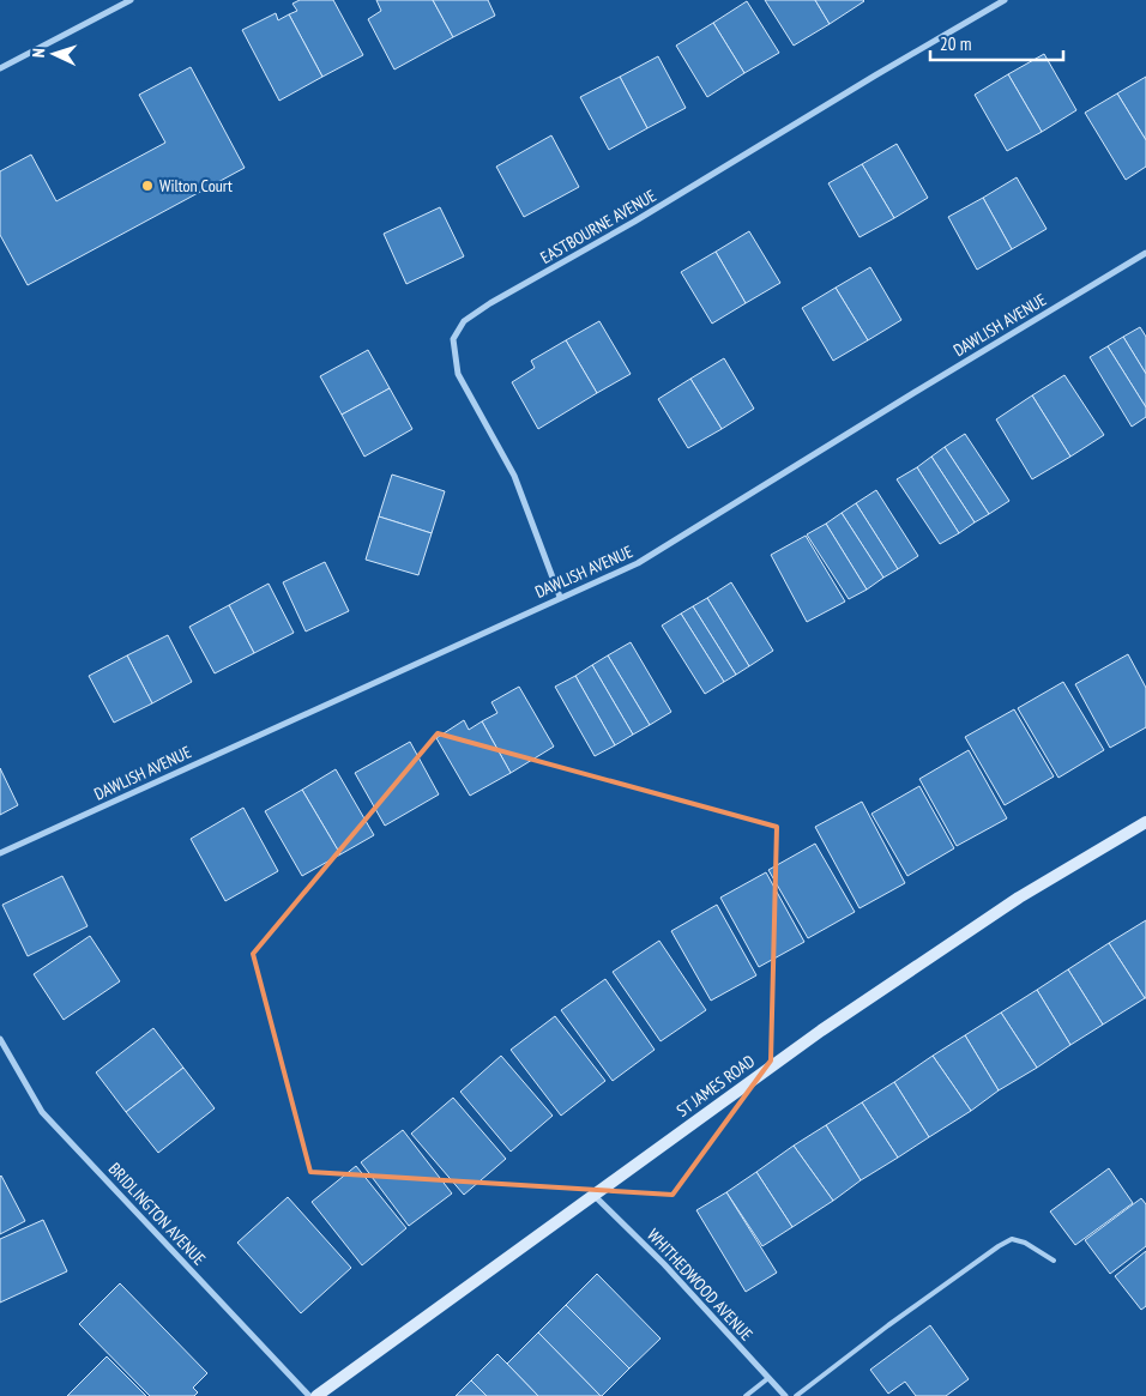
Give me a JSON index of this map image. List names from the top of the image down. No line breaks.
{"streets":{"street":["EASTBOURNE AVENUE","DAWLISH AVENUE","ST JAMES ROAD","BRIDLINGTON AVENUE","WHITHEDWOOD AVENUE"]},"crossings":[["EASTBOURNE AVENUE","DAWLISH AVENUE"],["ST JAMES ROAD","WHITHEDWOOD AVENUE"]],"places":["Wilton Court"],"scale_bar":"20 m","north":"left"}
